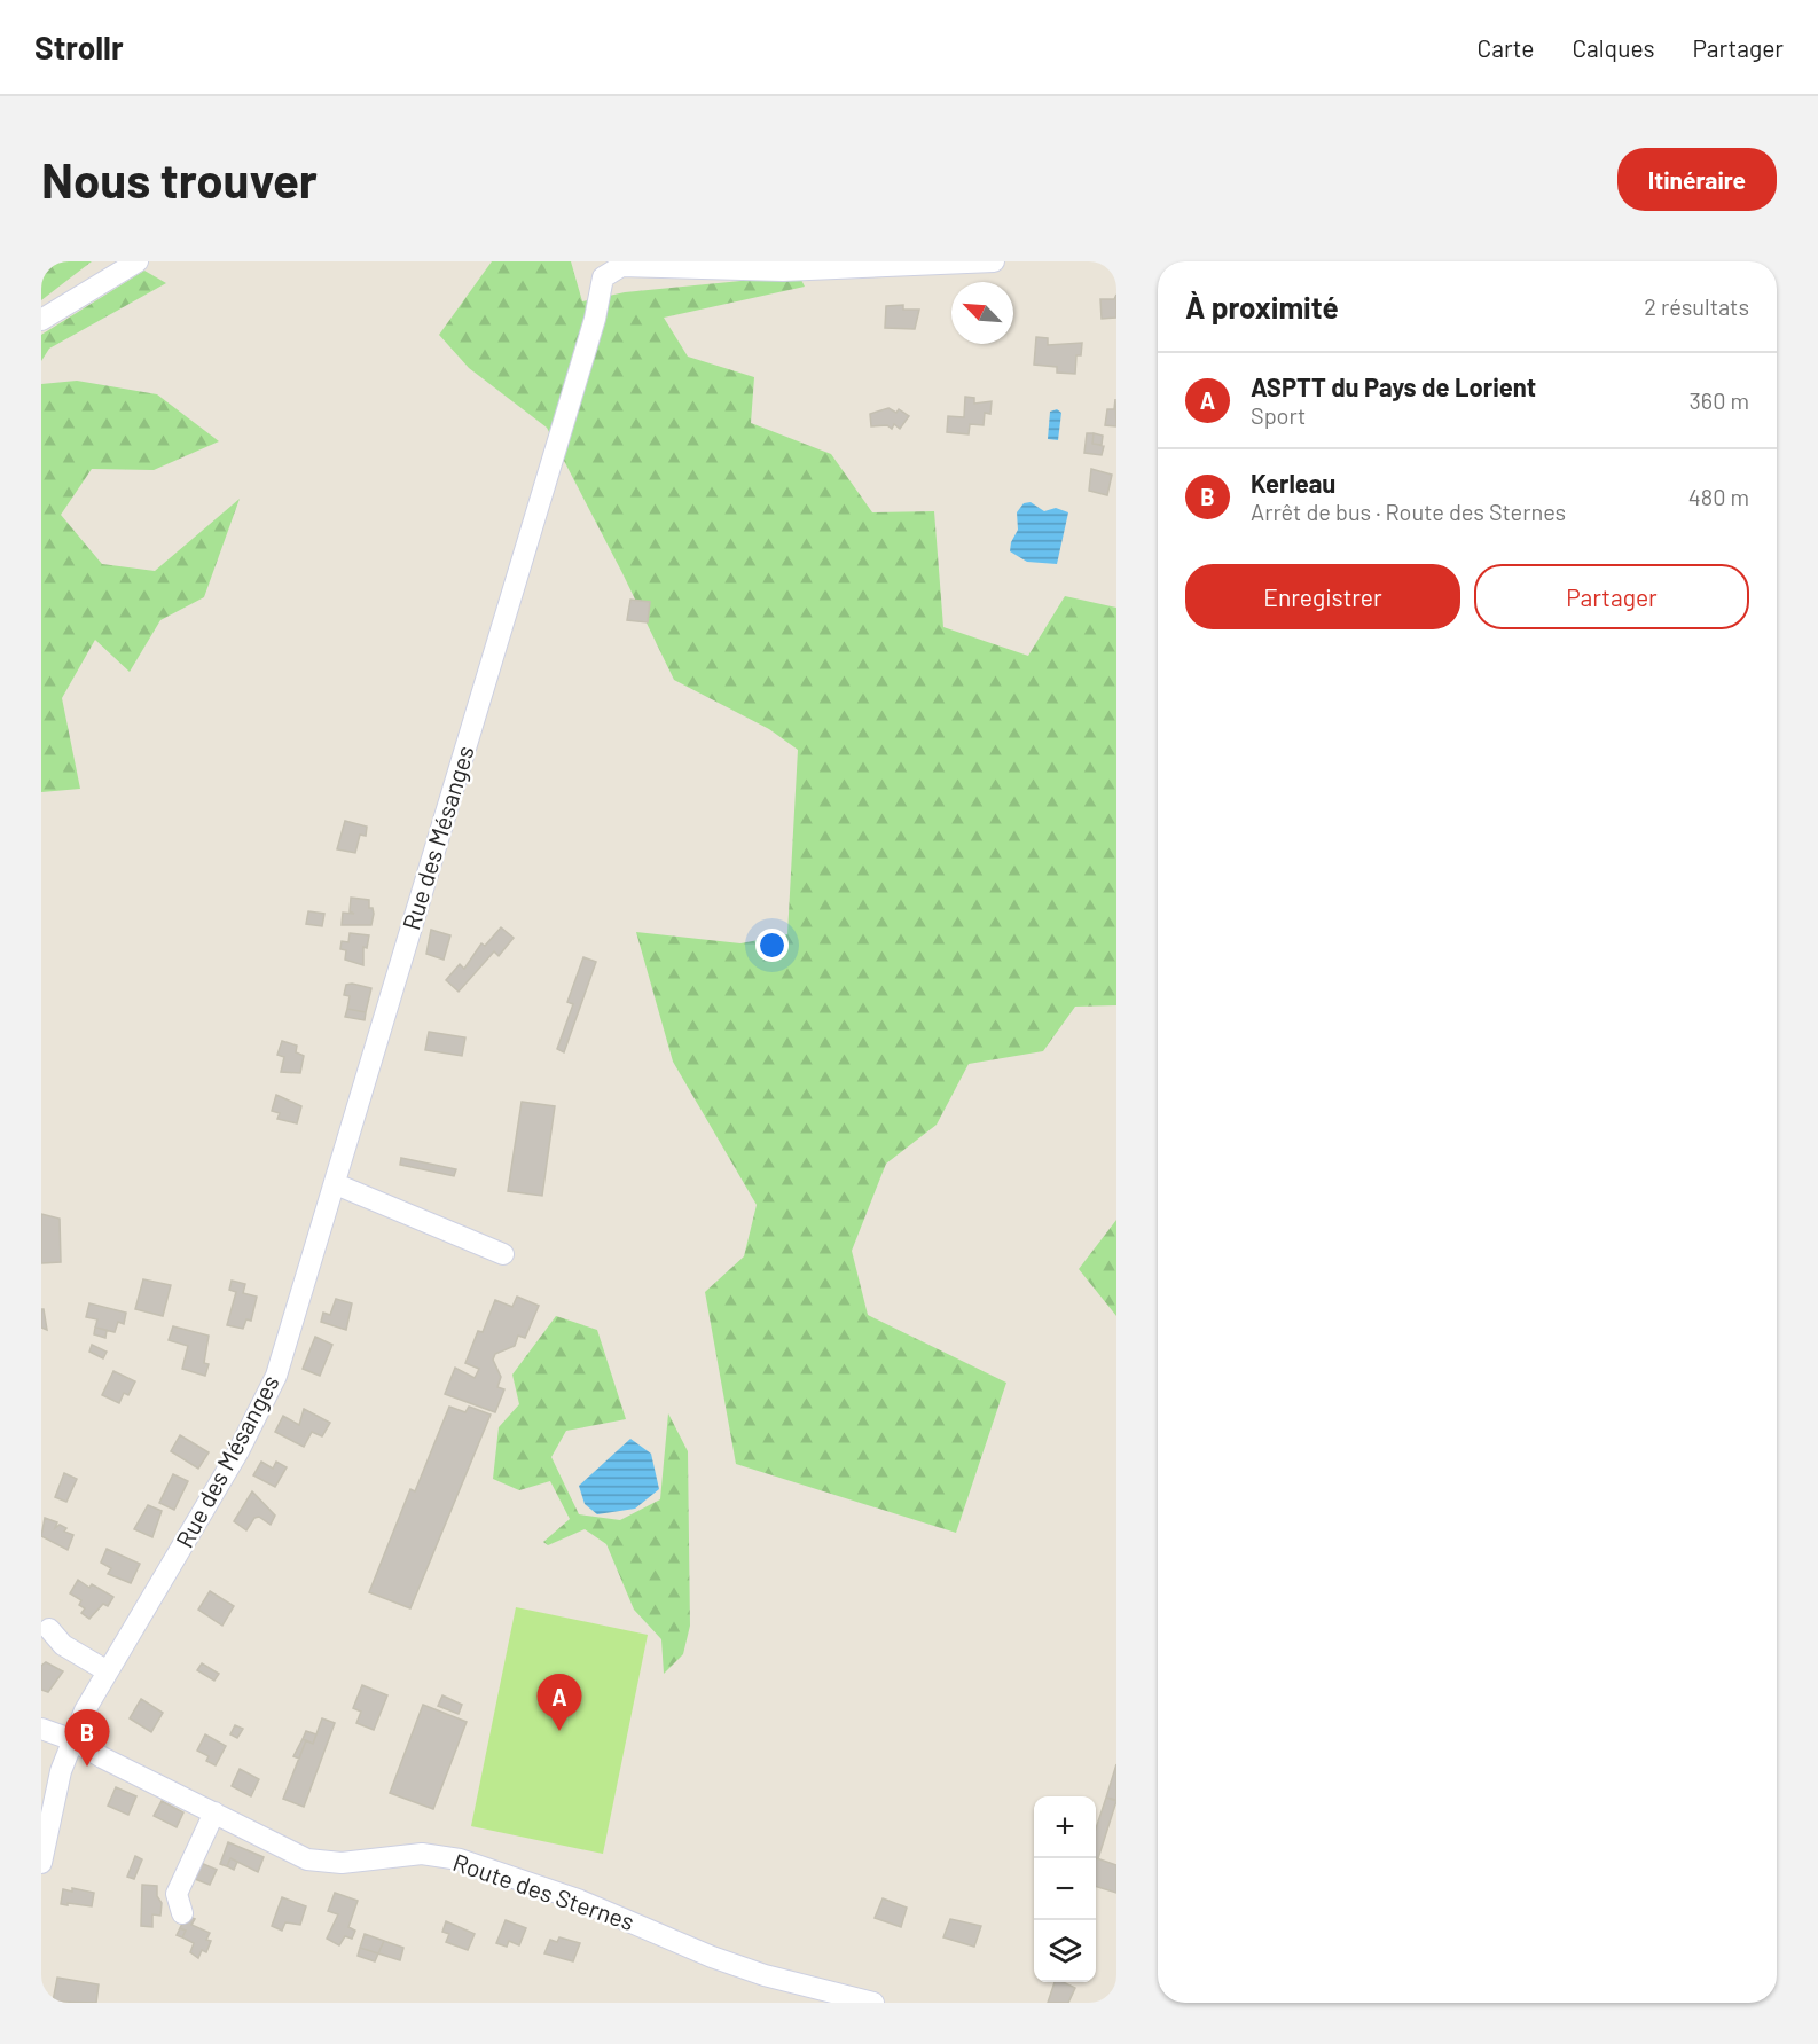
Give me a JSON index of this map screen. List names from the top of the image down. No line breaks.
{"streets":{"street":["Rue des Mésanges","Route des Sternes"]},"crossings":[["Rue des Mésanges","Route des Sternes"]],"north":"top left","page":{"header":"Strollr","nav":["Carte","Calques","Partager"],"buttons":["Itinéraire",["Enregistrer","Partager"]],"title":"Nous trouver","heading":["À proximité","2 résultats"],"list":[{"mark":"A","name":"ASPTT du Pays de Lorient","note":"Sport","value":"360 m"},{"mark":"B","name":"Kerleau","note":"Arrêt de bus · Route des Sternes","value":"480 m"}],"pins":["A","B"],"map_buttons":["+","−"]}}
